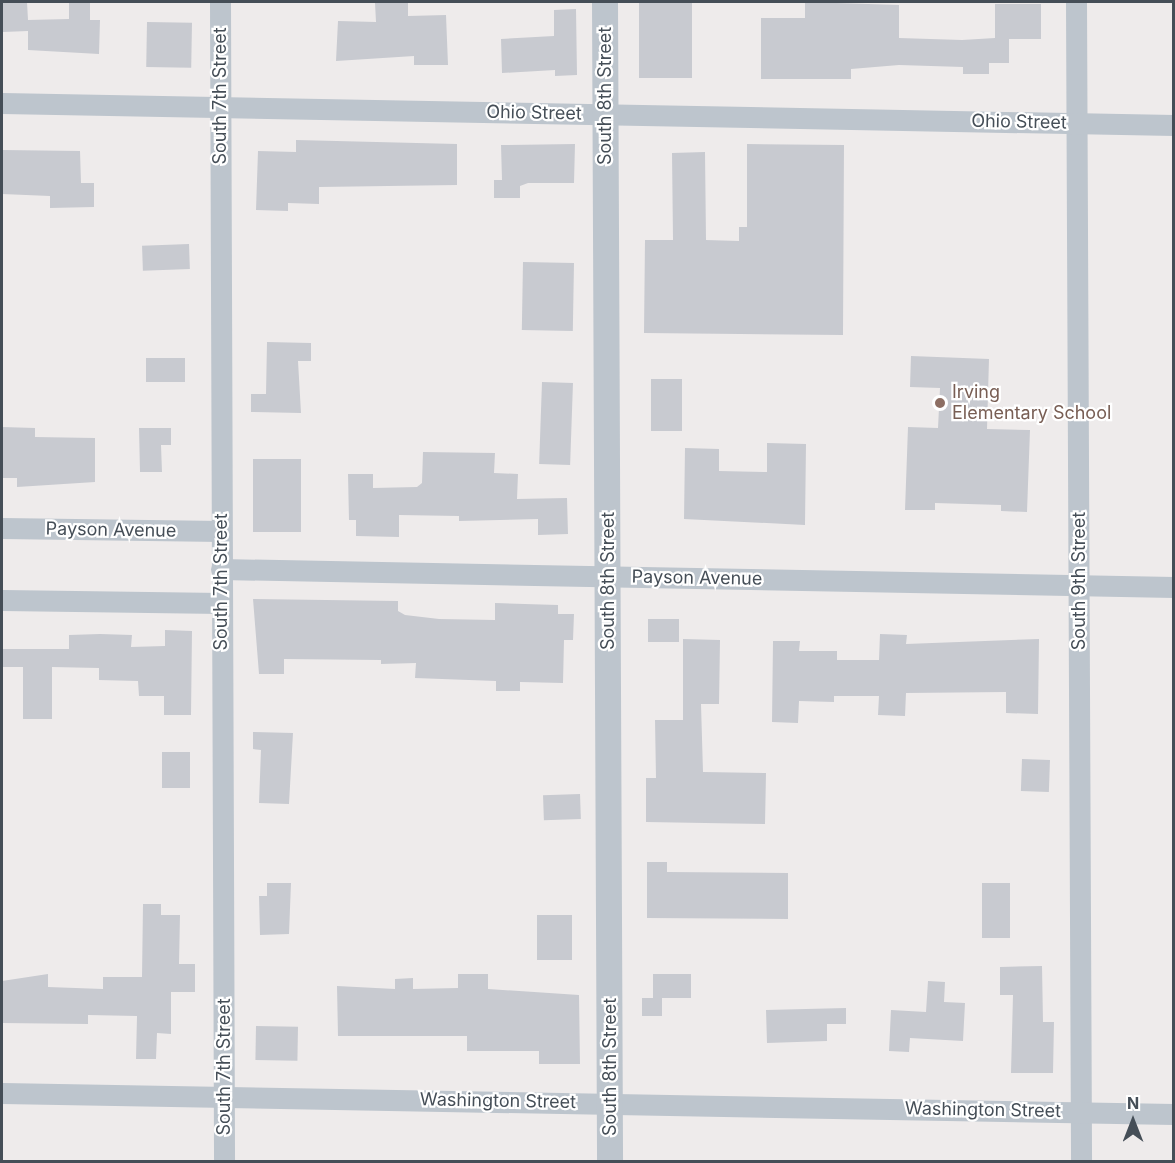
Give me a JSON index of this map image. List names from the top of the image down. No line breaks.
{"streets":{"street":["South 7th Street","South 8th Street","Ohio Street","Payson Avenue","South 9th Street","Washington Street"]},"crossings":[["South 7th Street","Ohio Street"],["South 7th Street","Payson Avenue"],["South 7th Street","Washington Street"],["South 8th Street","Ohio Street"],["South 8th Street","Payson Avenue"],["South 8th Street","Washington Street"],["Ohio Street","South 9th Street"],["Payson Avenue","South 9th Street"],["South 9th Street","Washington Street"]],"places":["Irving Elementary School"],"north":"top"}
